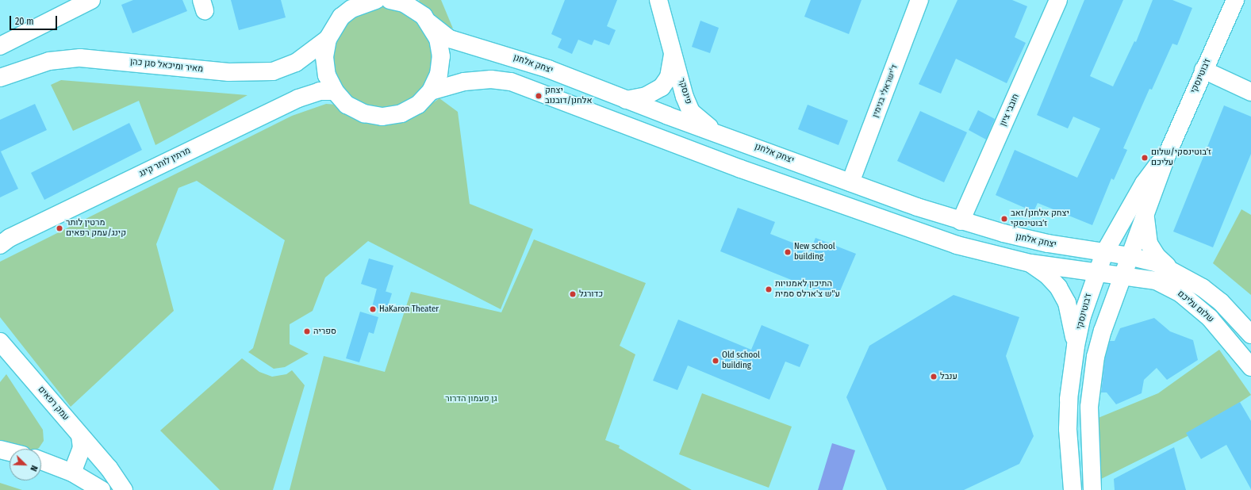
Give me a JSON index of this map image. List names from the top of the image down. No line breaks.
{"streets":{"street":["יצחק אלחנן","מאיר ומיכאל סגן כהן","ז'בוטינסקי","פינסקר","ד'ישראלי בנימין","חובבי ציון","מרתין לותר קינג","שלום עליכם","עמק רפאים"]},"crossings":[["יצחק אלחנן","ז'בוטינסקי"],["יצחק אלחנן","פינסקר"],["יצחק אלחנן","ד'ישראלי בנימין"],["יצחק אלחנן","חובבי ציון"],["יצחק אלחנן","שלום עליכם"],["ז'בוטינסקי","שלום עליכם"]],"parks":["גן פעמון הדרור"],"places":["יצחק אלחנן/דובנוב","ז׳בוטינסקי/שלום עליכם","יצחק אלחנן/זאב ז׳בוטינסקי","מרטין לותר קינג/עמק רפאים","New school building","התיכון לאמנויות ע\"ש צ'ארלס סמית","כדורגל","HaKaron Theater","ספריה","Old school building","ענבל"],"scale_bar":"20 m","north":"bottom right"}
